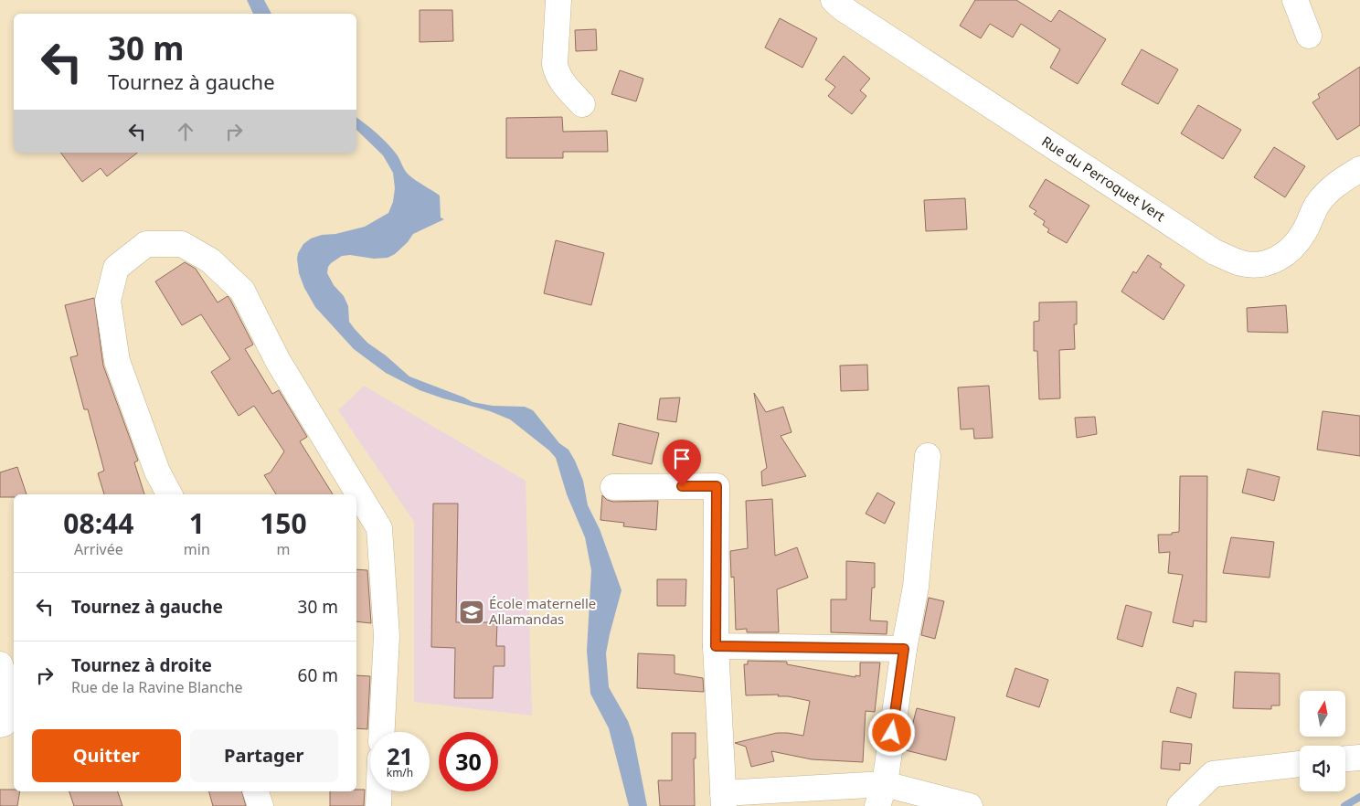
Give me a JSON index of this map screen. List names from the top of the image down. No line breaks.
{"streets":{"street":["Rue du Perroquet Vert"]},"places":{"school or university":["École maternelle Allamandas"]},"north":"top","page":{"turn":["30 m","Tournez à gauche"],"eta":["08:44","Arrivée","1","min","150","m"],"list":[{"name":"Tournez à gauche","value":"30 m"},{"name":"Tournez à droite","note":"Rue de la Ravine Blanche","value":"60 m"}],"buttons":["Quitter","Partager"],"speed":"21 km/h","limit":"30"}}
